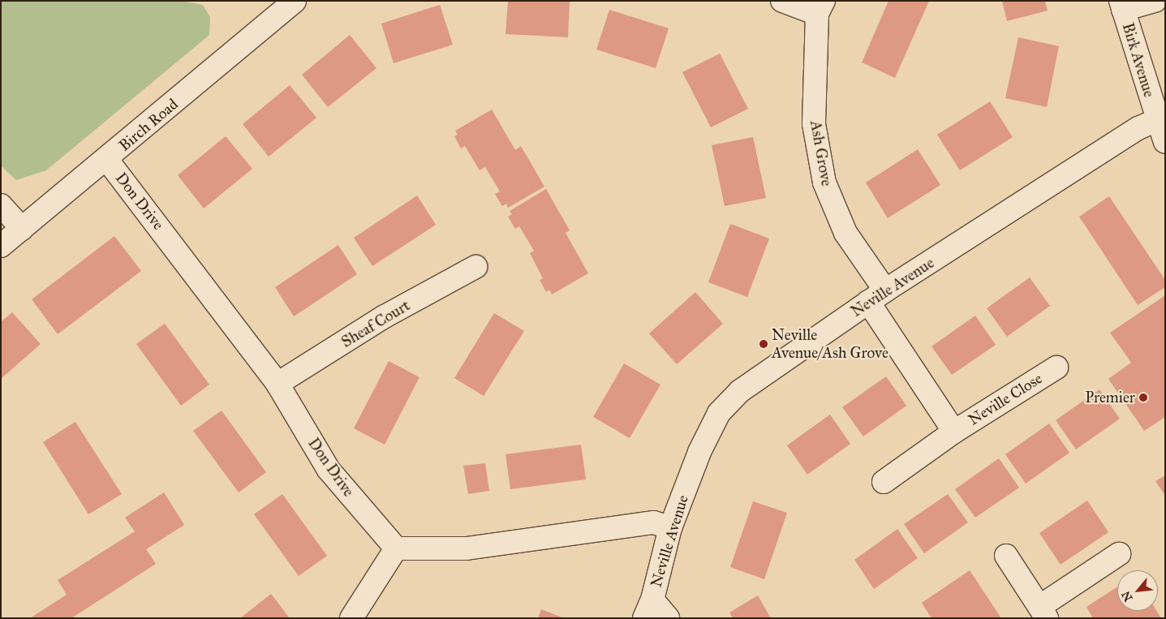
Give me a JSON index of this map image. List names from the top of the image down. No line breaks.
{"streets":{"street":["Birk Avenue","Birch Road","Ash Grove","Don Drive","Neville Avenue","Sheaf Court","Neville Close"]},"crossings":[["Birk Avenue","Neville Avenue"],["Birch Road","Don Drive"],["Ash Grove","Neville Avenue"],["Ash Grove","Neville Close"],["Don Drive","Sheaf Court"],["Neville Avenue","Neville Close"]],"places":["Neville Avenue/Ash Grove","Premier"],"north":"bottom left"}
